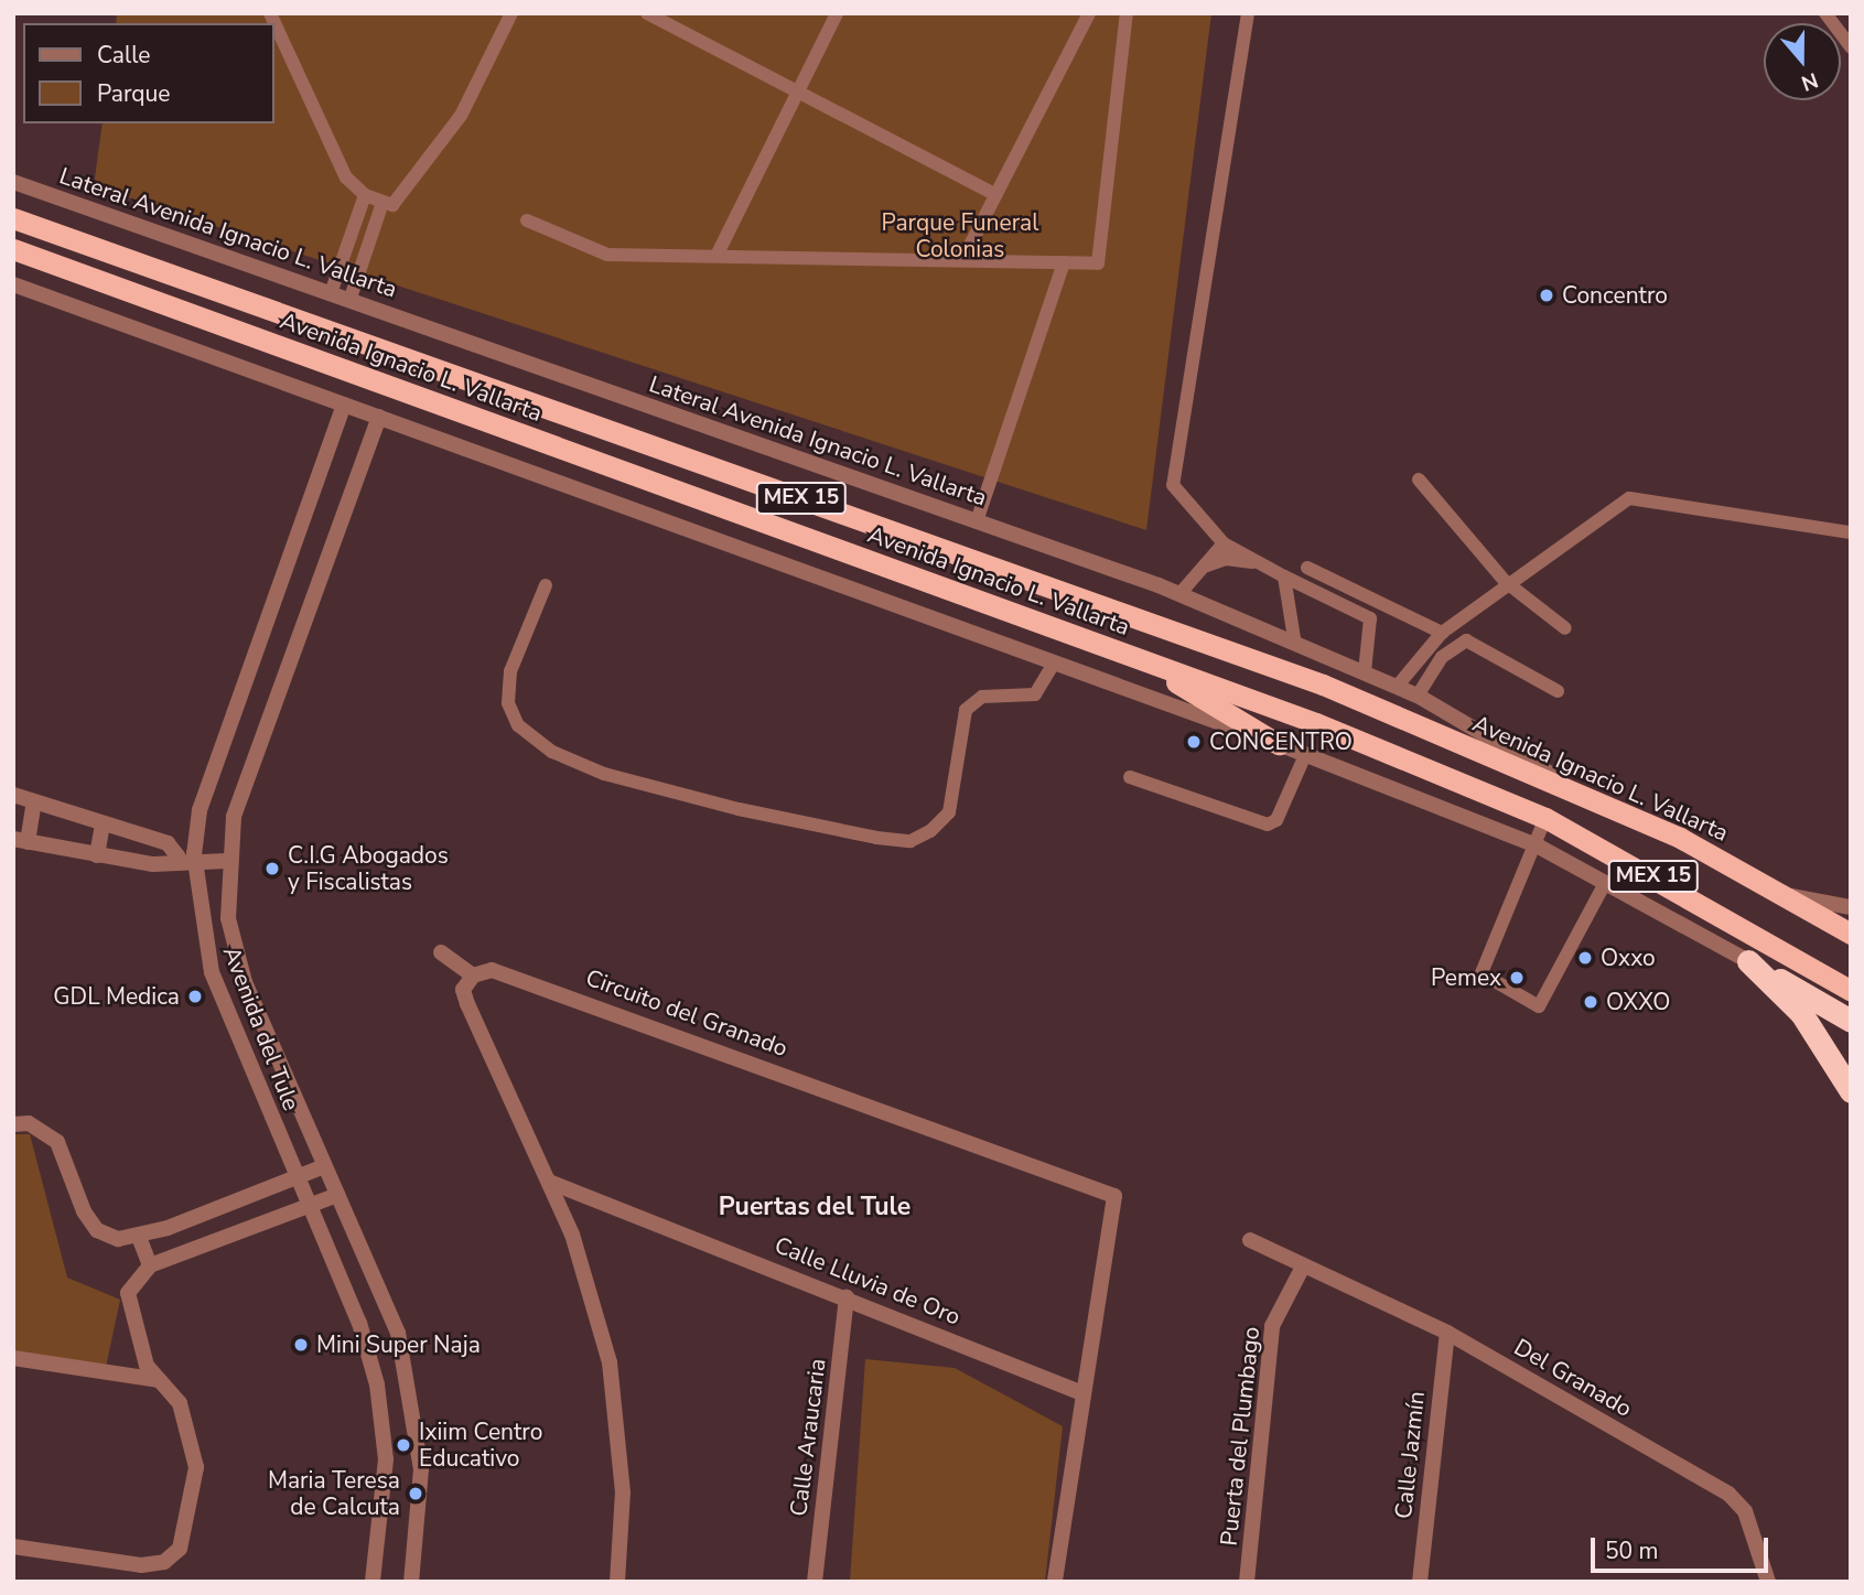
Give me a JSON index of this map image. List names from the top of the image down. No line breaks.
{"streets":{"highway":["Avenida Ignacio L. Vallarta","MEX 15"],"street":["Lateral Avenida Ignacio L. Vallarta","Circuito del Granado","Avenida del Tule","Calle Lluvia de Oro","Del Granado","Puerta del Plumbago","Calle Araucaria","Calle Jazmín"]},"crossings":[["Lateral Avenida Ignacio L. Vallarta","Avenida Ignacio L. Vallarta"],["Circuito del Granado","Calle Lluvia de Oro"],["Calle Lluvia de Oro","Calle Araucaria"],["Del Granado","Puerta del Plumbago"],["Del Granado","Calle Jazmín"]],"districts":["Puertas del Tule"],"parks":["Parque Funeral Colonias"],"places":["Concentro","CONCENTRO","C.I.G Abogados y Fiscalistas","Oxxo","Pemex","GDL Medica","OXXO","Mini Super Naja","Ixiim Centro Educativo","Maria Teresa de Calcuta"],"legend":["Calle","Parque"],"scale_bar":"50 m","north":"bottom"}
